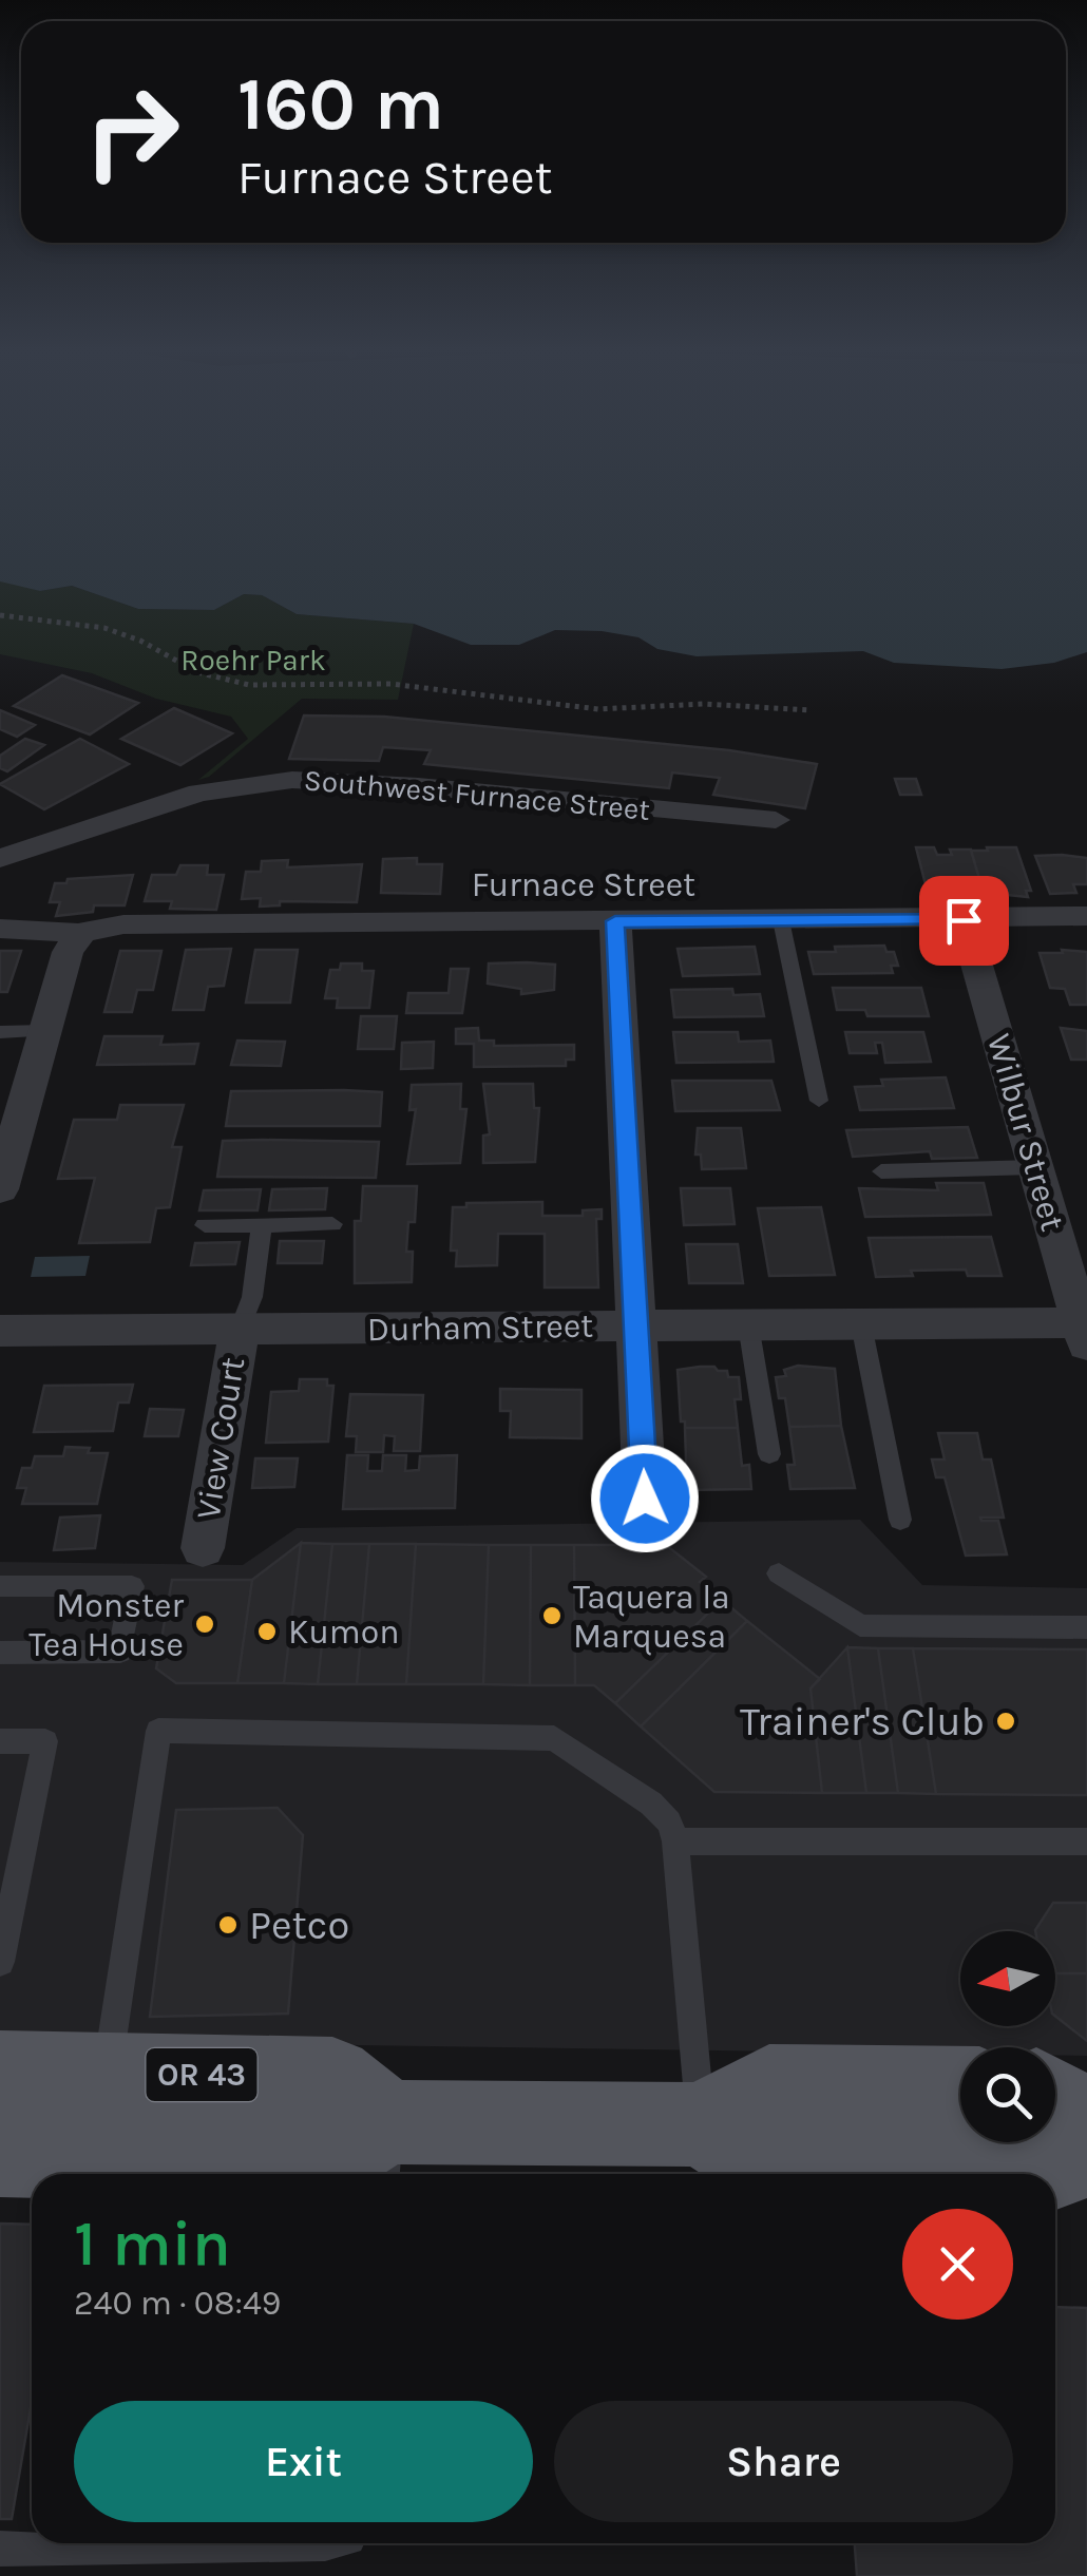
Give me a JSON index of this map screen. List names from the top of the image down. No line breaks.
{"streets":{"main road":["OR 43"],"street":["Southwest Furnace Street","Furnace Street","Wilbur Street","Durham Street","View Court"]},"crossings":[["Furnace Street","Wilbur Street"],["Wilbur Street","Durham Street"],["Durham Street","View Court"]],"parks":["Roehr Park"],"places":["Taquera la Marquesa","Monster Tea House","Kumon","Trainer's Club","Petco"],"north":"left","page":{"turn":["160 m","Furnace Street"],"heading":["1 min","240 m · 08:49"],"buttons":["Exit","Share"]}}
